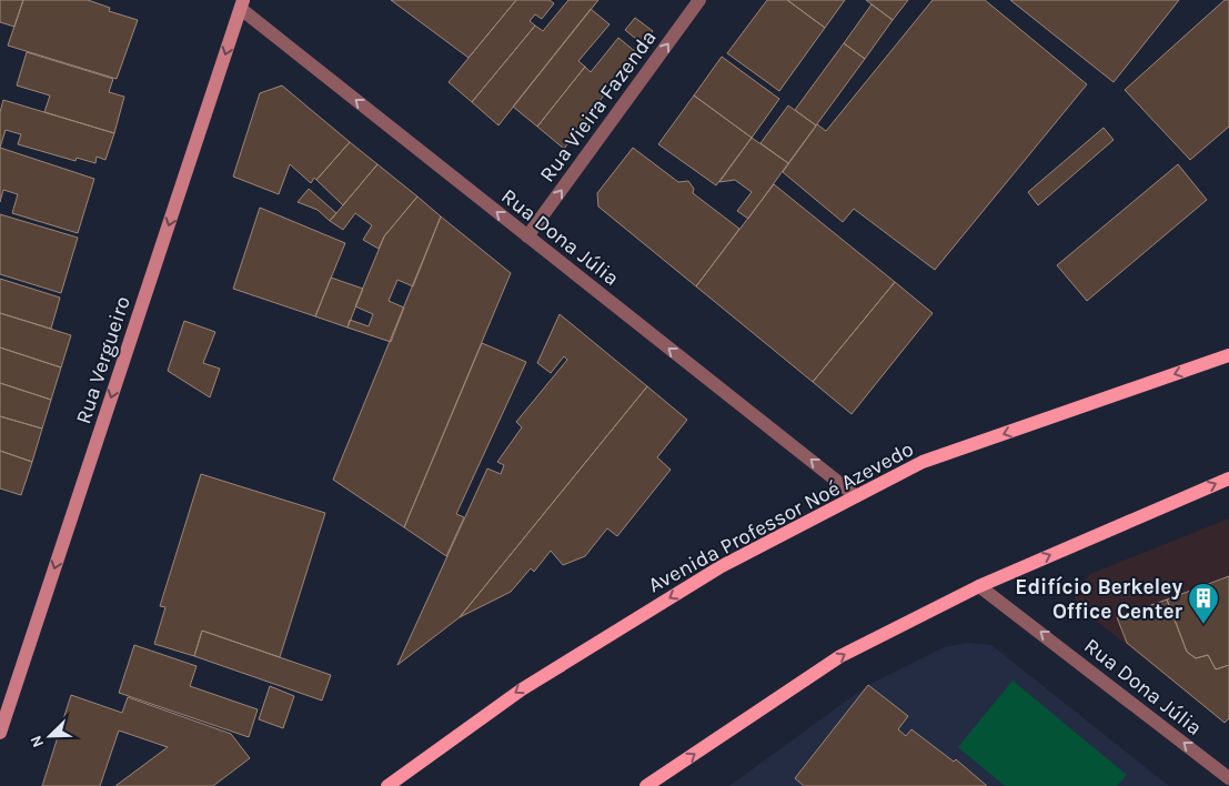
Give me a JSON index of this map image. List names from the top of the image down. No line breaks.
{"streets":{"main road":["Rua Vergueiro","Avenida Professor Noé Azevedo"],"street":["Rua Vieira Fazenda","Rua Dona Júlia"]},"crossings":[["Rua Vieira Fazenda","Rua Dona Júlia"],["Rua Dona Júlia","Rua Vergueiro"],["Rua Dona Júlia","Avenida Professor Noé Azevedo"]],"one_way":["Rua Vieira Fazenda","Rua Dona Júlia","Rua Vergueiro","Avenida Professor Noé Azevedo"],"places":{"building":["Edifício Berkeley Office Center"]},"north":"bottom left"}
